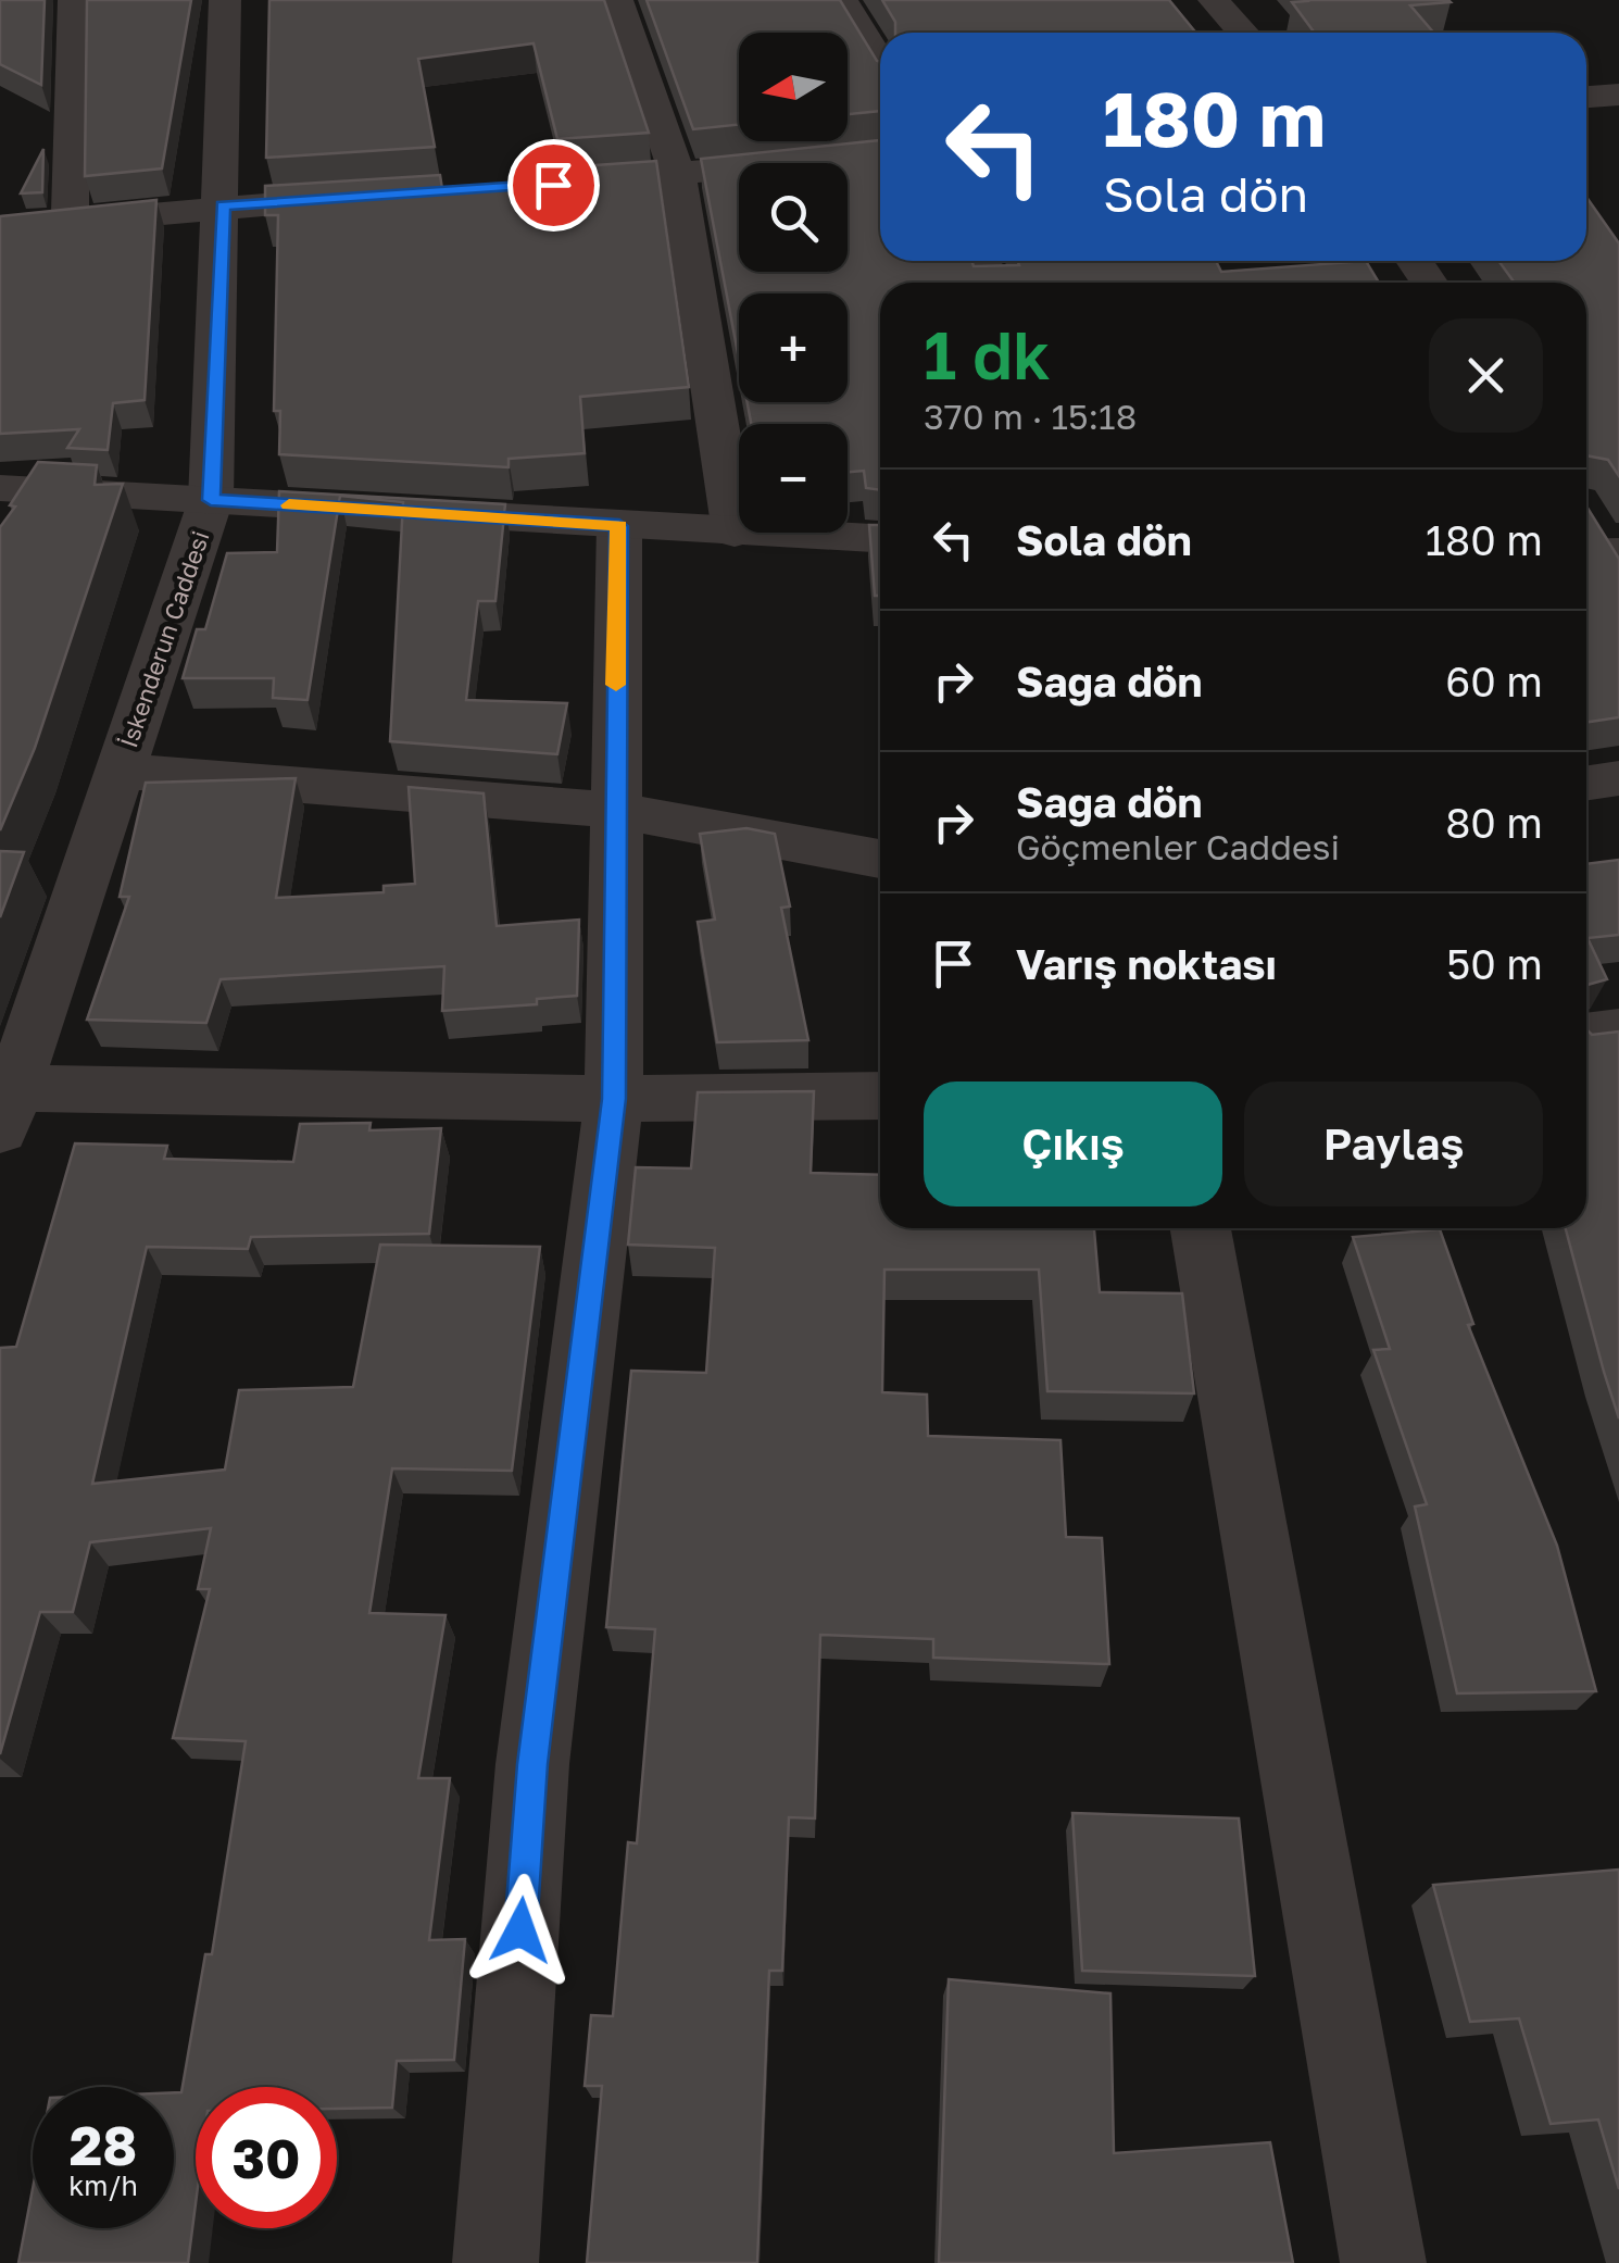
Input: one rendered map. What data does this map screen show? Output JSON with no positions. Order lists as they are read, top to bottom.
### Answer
{
  "streets": {
    "street": ["İskenderun Caddesi"]
  },
  "north": "left",
  "page": {
    "map_buttons": ["+", "−"],
    "turn": ["180 m", "Sola dön"],
    "heading": ["1 dk", "370 m · 15:18"],
    "list": [
      {
        "name": "Sola dön",
        "value": "180 m"
      },
      {
        "name": "Sağa dön",
        "value": "60 m"
      },
      {
        "name": "Sağa dön",
        "note": "Göçmenler Caddesi",
        "value": "80 m"
      },
      {
        "name": "Varış noktası",
        "value": "50 m"
      }
    ],
    "buttons": ["Çıkış", "Paylaş"],
    "speed": "28 km/h",
    "limit": "30"
  }
}
